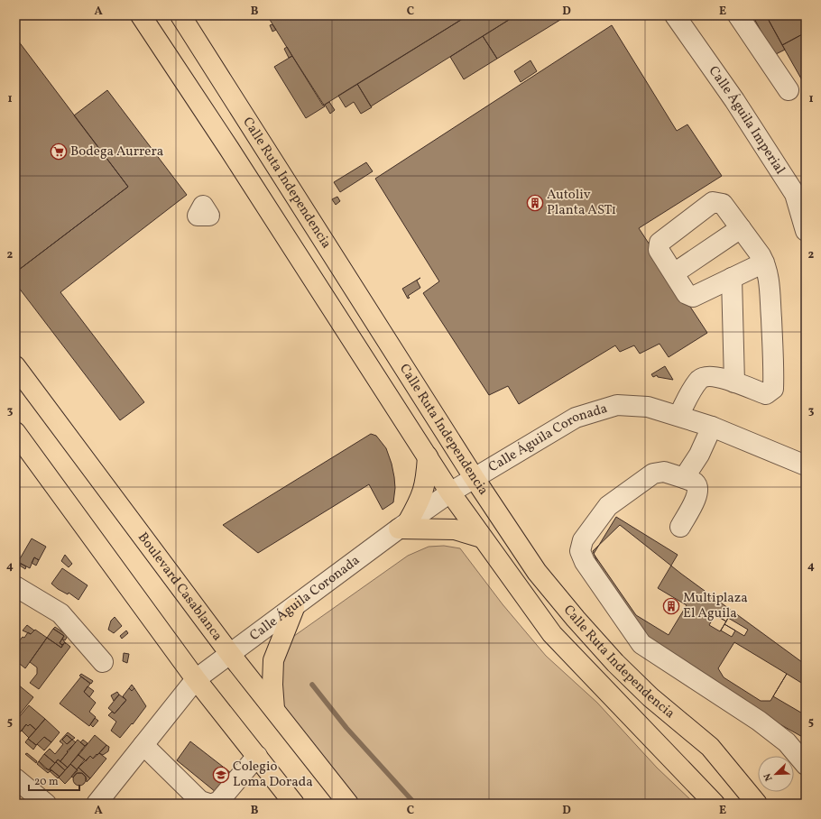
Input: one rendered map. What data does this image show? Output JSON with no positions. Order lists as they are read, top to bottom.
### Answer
{
  "streets": {
    "main road": ["Calle Ruta Independencia", "Boulevard Casablanca"],
    "street": ["Calle Águila Imperial", "Calle Águila Coronada"]
  },
  "crossings": [
    ["Calle Ruta Independencia", "Calle Águila Coronada"],
    ["Calle Águila Coronada", "Boulevard Casablanca"]
  ],
  "places": {
    "supermarket": ["Bodega Aurrera"],
    "building": ["Autoliv Planta AST1", "Multiplaza El Aguila"],
    "school or university": ["Colegio Loma Dorada"]
  },
  "scale_bar": "20 m",
  "north": "bottom left",
  "grid": {
    "columns": [
      "A",
      "B",
      "C",
      "D",
      "E"
    ],
    "rows": [
      "1",
      "2",
      "3",
      "4",
      "5"
    ]
  }
}
